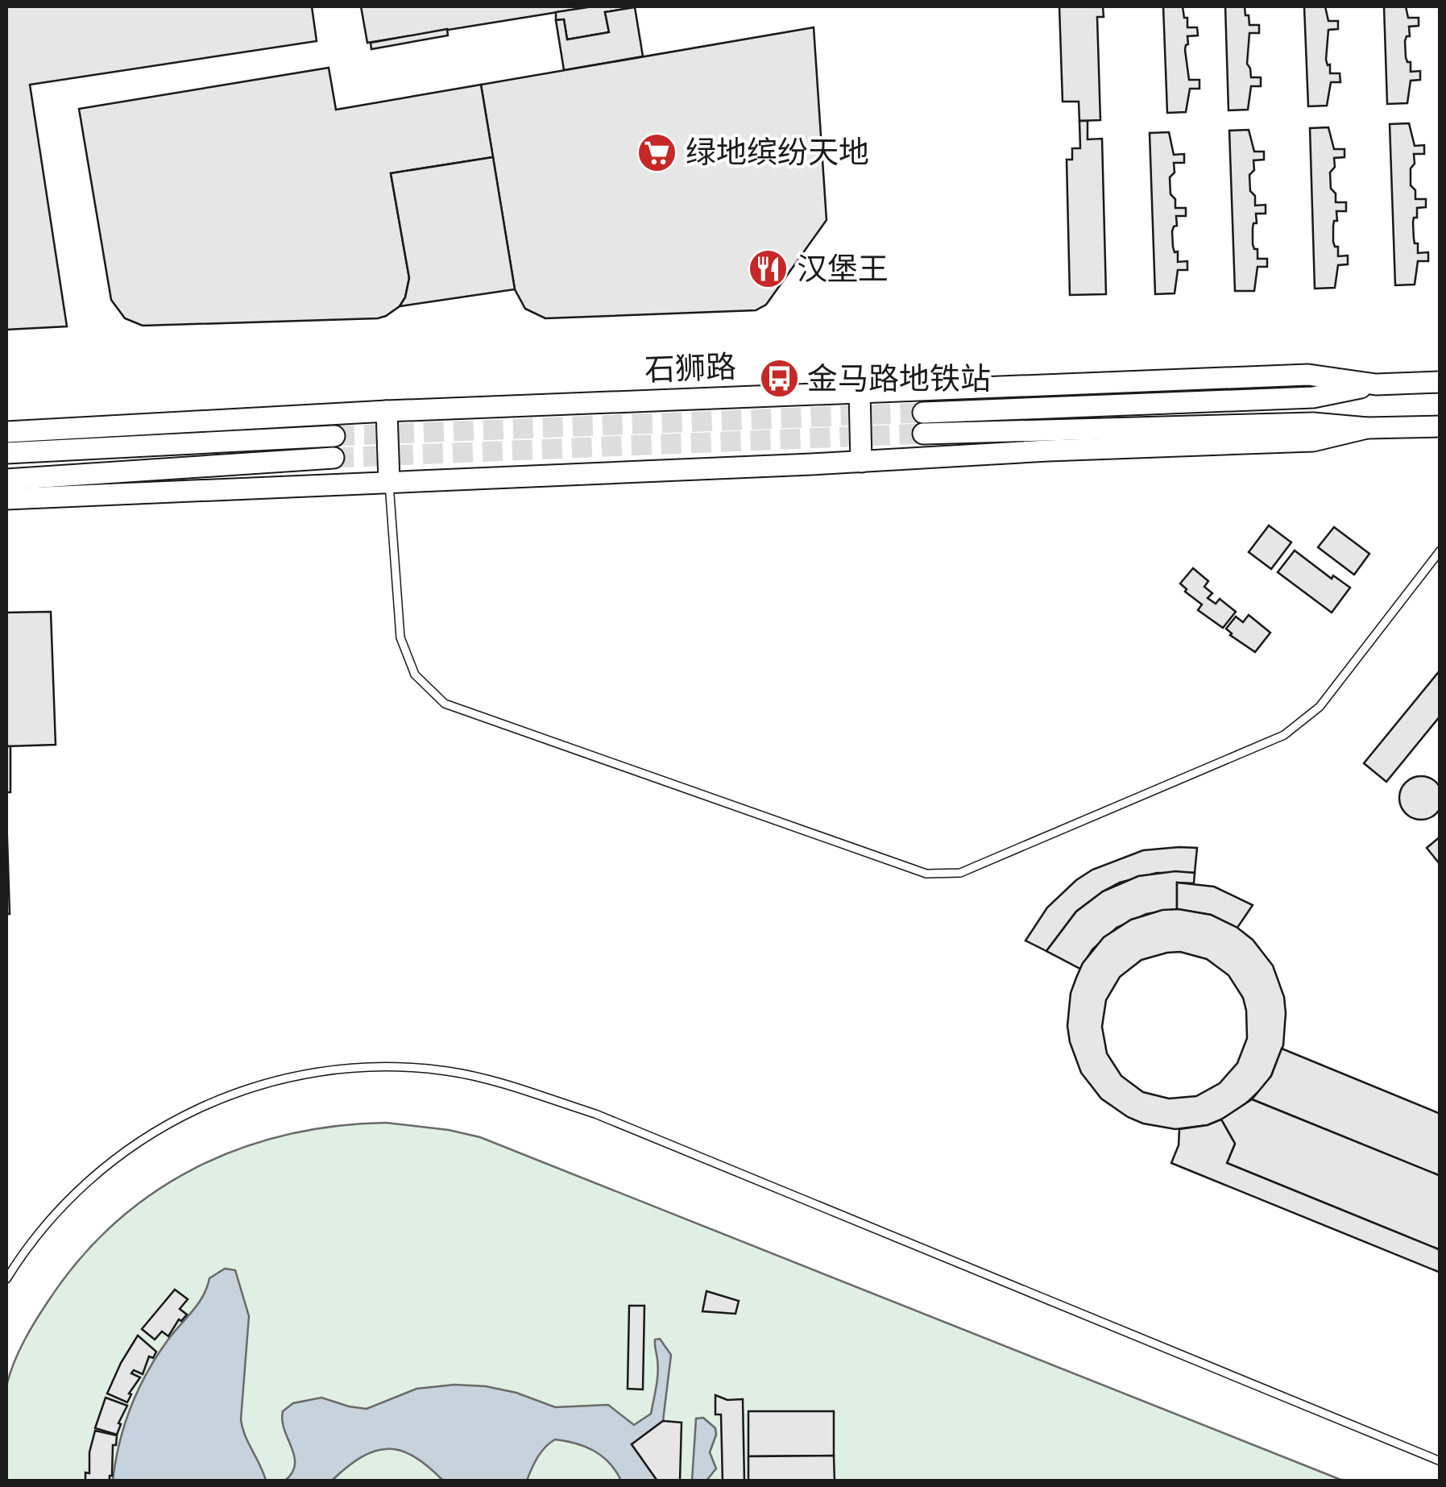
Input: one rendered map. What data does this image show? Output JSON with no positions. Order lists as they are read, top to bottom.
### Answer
{
  "streets": {
    "street": ["石狮路"]
  },
  "places": {
    "supermarket": ["绿地缤纷天地"],
    "restaurant": ["汉堡王"],
    "bus stop": ["金马路地铁站"]
  }
}
